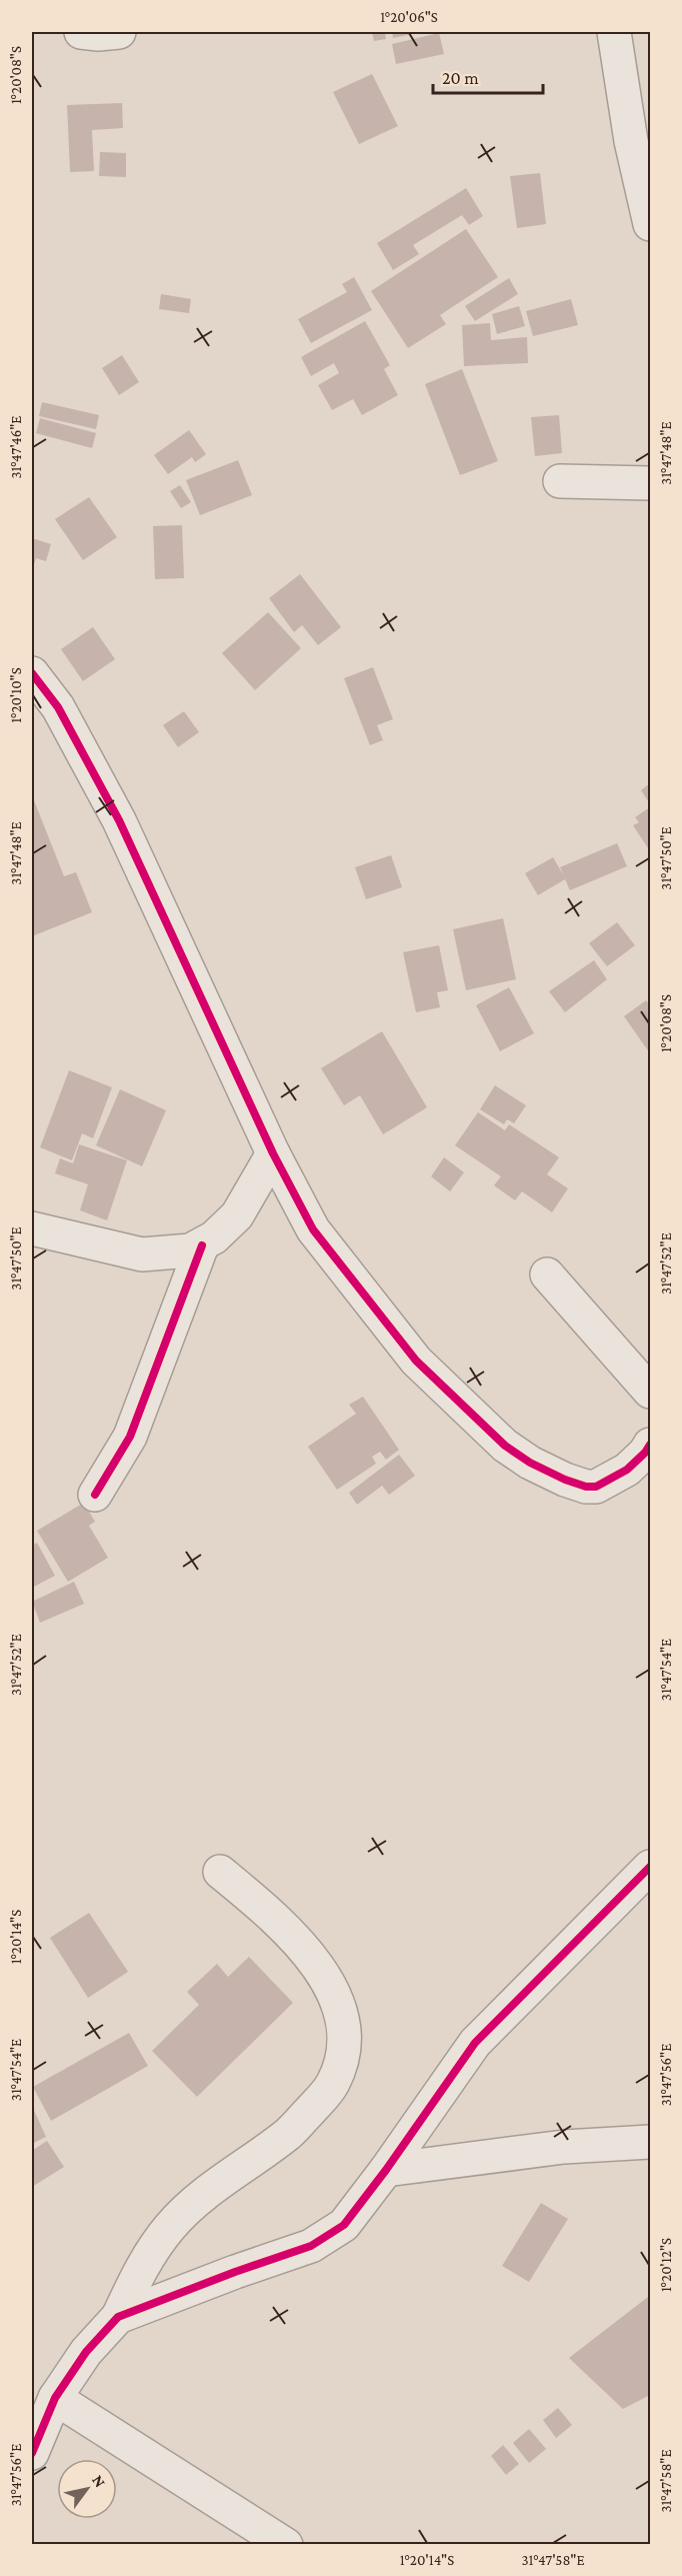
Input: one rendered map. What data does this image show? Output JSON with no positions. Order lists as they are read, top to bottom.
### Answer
{
  "scale_bar": "20 m",
  "north": "top right",
  "coordinates": [
    "1°20'06\"S",
    "1°20'08\"S",
    "31°47'46\"E",
    "31°47'48\"E",
    "1°20'10\"S",
    "31°47'50\"E",
    "31°47'52\"E",
    "31°47'54\"E",
    "1°20'14\"S",
    "31°47'56\"E",
    "1°20'12\"S",
    "31°47'58\"E"
  ]
}
